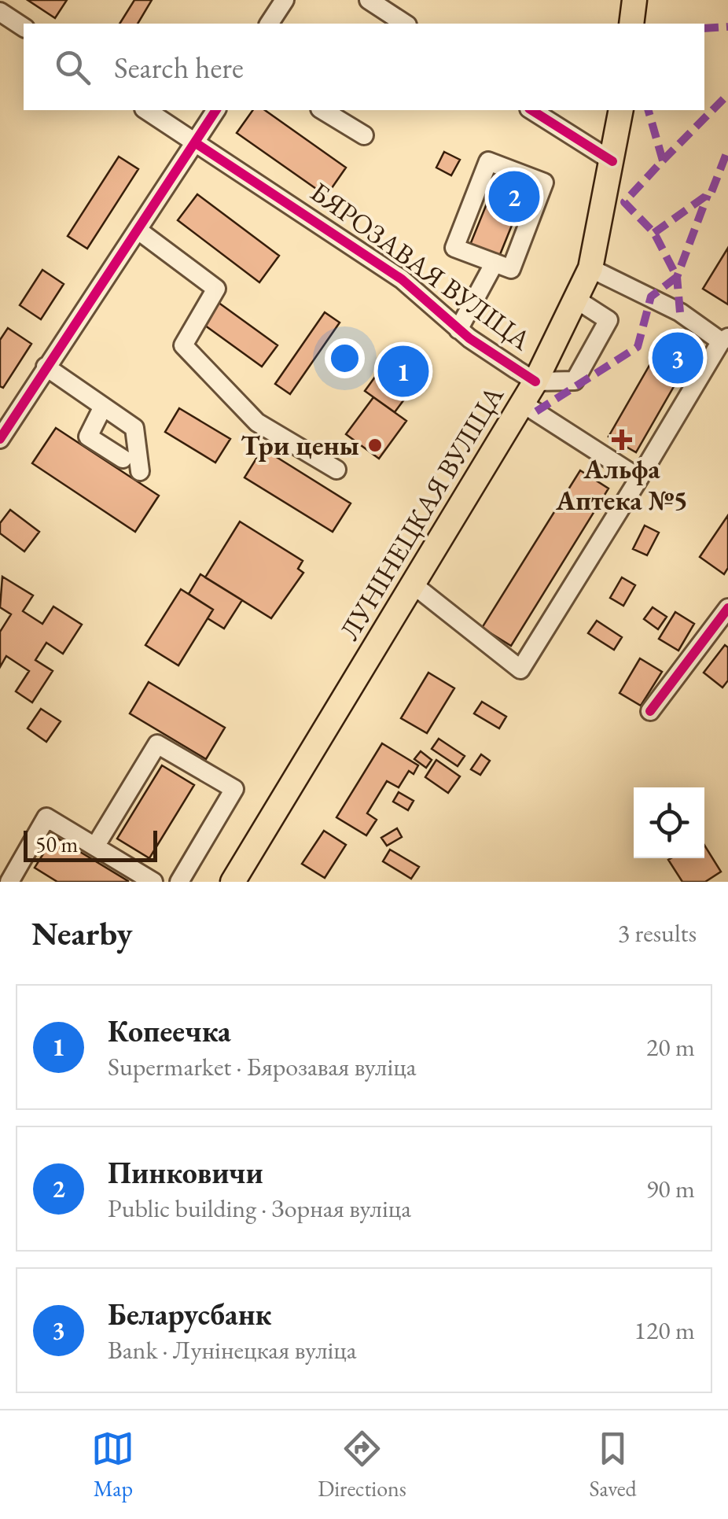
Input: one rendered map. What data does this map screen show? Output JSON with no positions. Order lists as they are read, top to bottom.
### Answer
{
  "streets": {
    "main road": ["ЛУНІНЕЦКАЯ ВУЛІЦА"],
    "street": ["БЯРОЗАВАЯ ВУЛІЦА"]
  },
  "crossings": [
    ["БЯРОЗАВАЯ ВУЛІЦА", "ЛУНІНЕЦКАЯ ВУЛІЦА"]
  ],
  "places": {
    "health": ["Альфа Аптека №5"],
    "other": ["Три цены"]
  },
  "scale_bar": "50 m",
  "page": {
    "search": "Search here",
    "pins": ["2", "3", "1"],
    "scale": "50 m",
    "heading": ["Nearby", "3 results"],
    "list": [
      {
        "mark": "1",
        "name": "Копеечка",
        "note": "Supermarket · Бярозавая вуліца",
        "value": "20 m"
      },
      {
        "mark": "2",
        "name": "Пинковичи",
        "note": "Public building · Зорная вуліца",
        "value": "90 m"
      },
      {
        "mark": "3",
        "name": "Беларусбанк",
        "note": "Bank · Лунінецкая вуліца",
        "value": "120 m"
      }
    ],
    "nav": ["Map", "Directions", "Saved"]
  }
}
